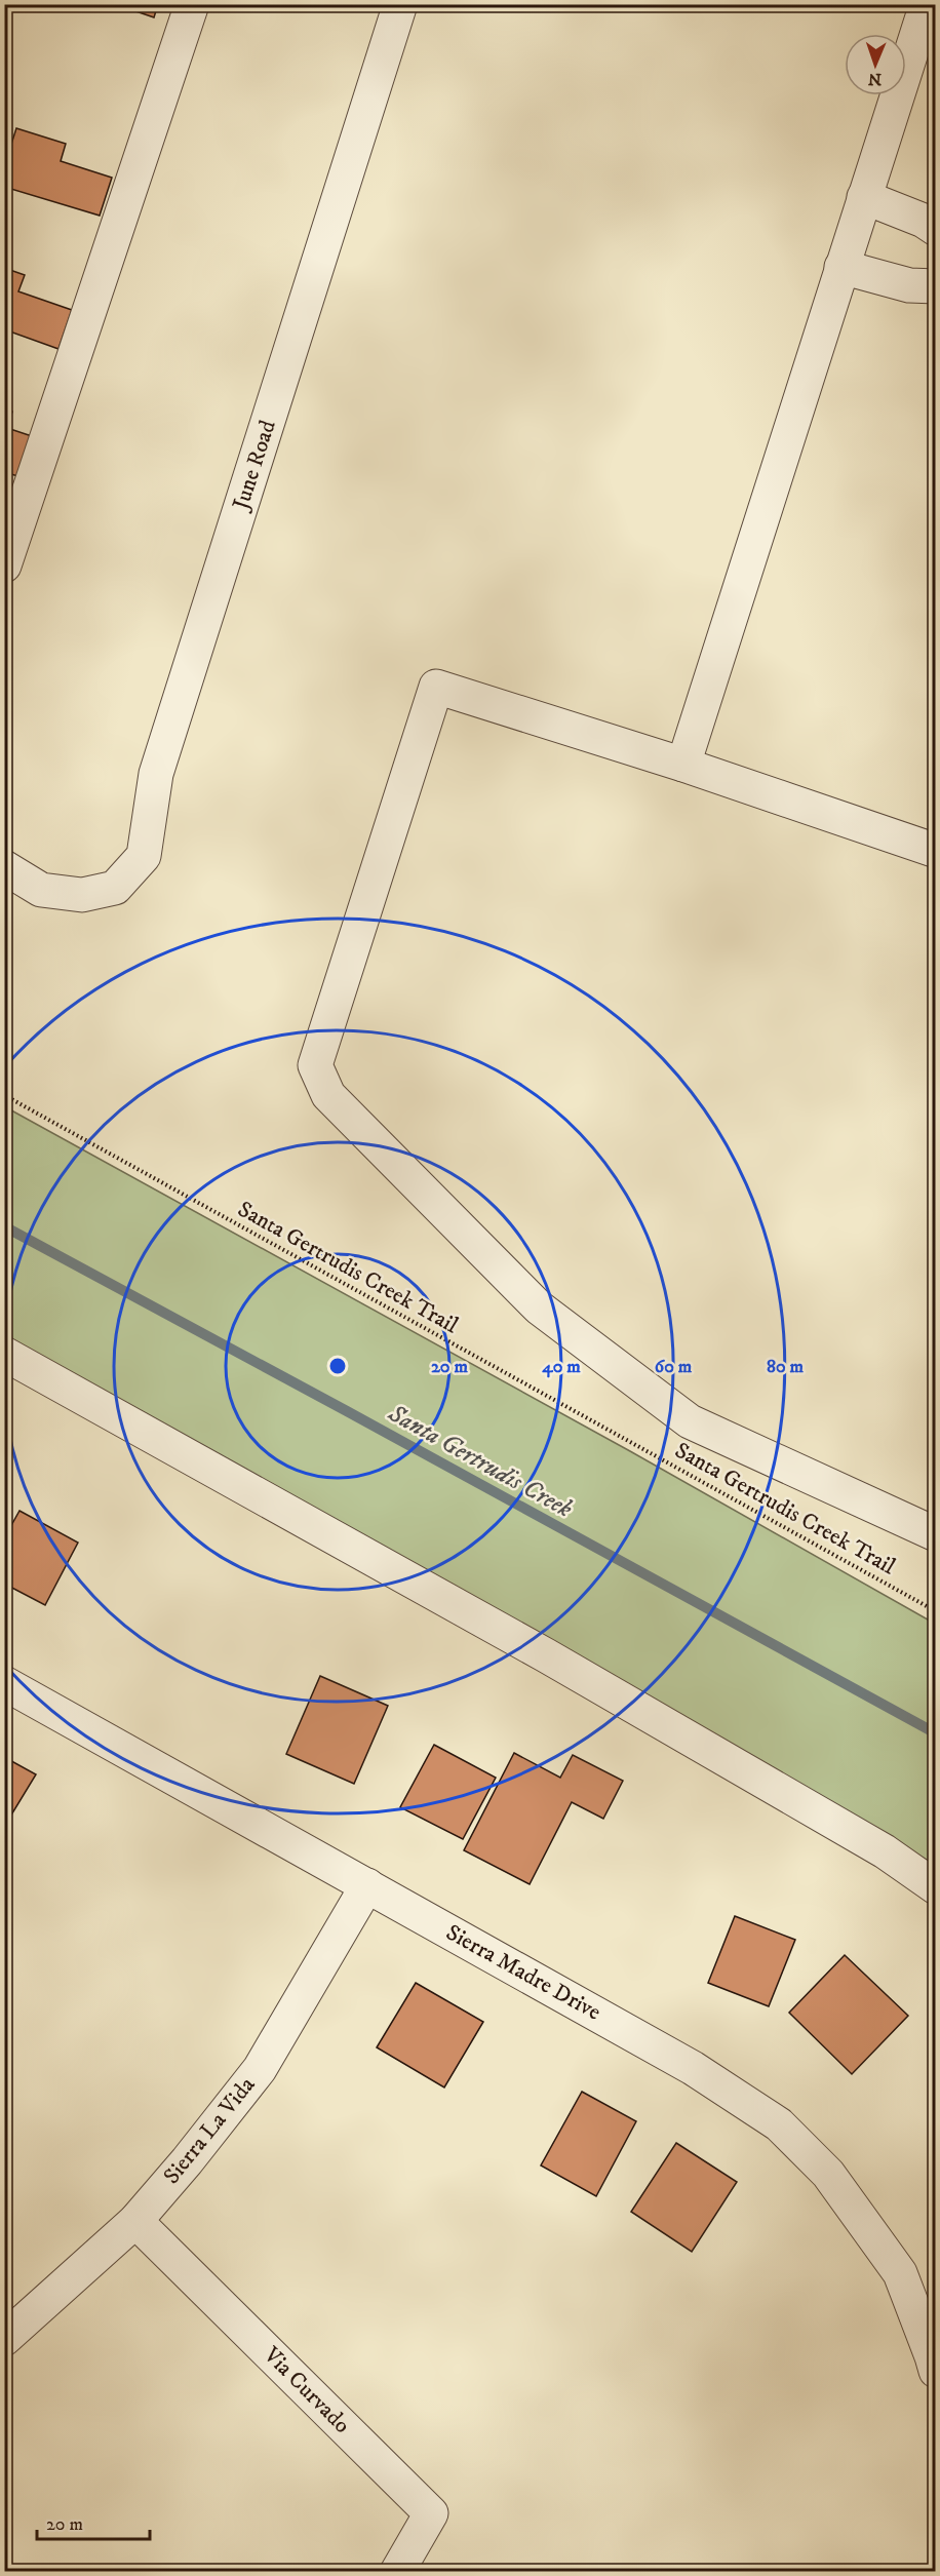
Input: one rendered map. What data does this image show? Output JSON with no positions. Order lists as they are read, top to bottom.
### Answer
{
  "streets": {
    "street": [
      "June Road",
      "Sierra Madre Drive",
      "Sierra La Vida",
      "Via Curvado"
    ],
    "path": ["Santa Gertrudis Creek Trail"]
  },
  "crossings": [
    ["Sierra Madre Drive", "Sierra La Vida"],
    ["Sierra La Vida", "Via Curvado"]
  ],
  "water": ["Santa Gertrudis Creek"],
  "scale_bar": "20 m",
  "north": "bottom",
  "rings": [
    "20 m",
    "40 m",
    "60 m",
    "80 m"
  ]
}
